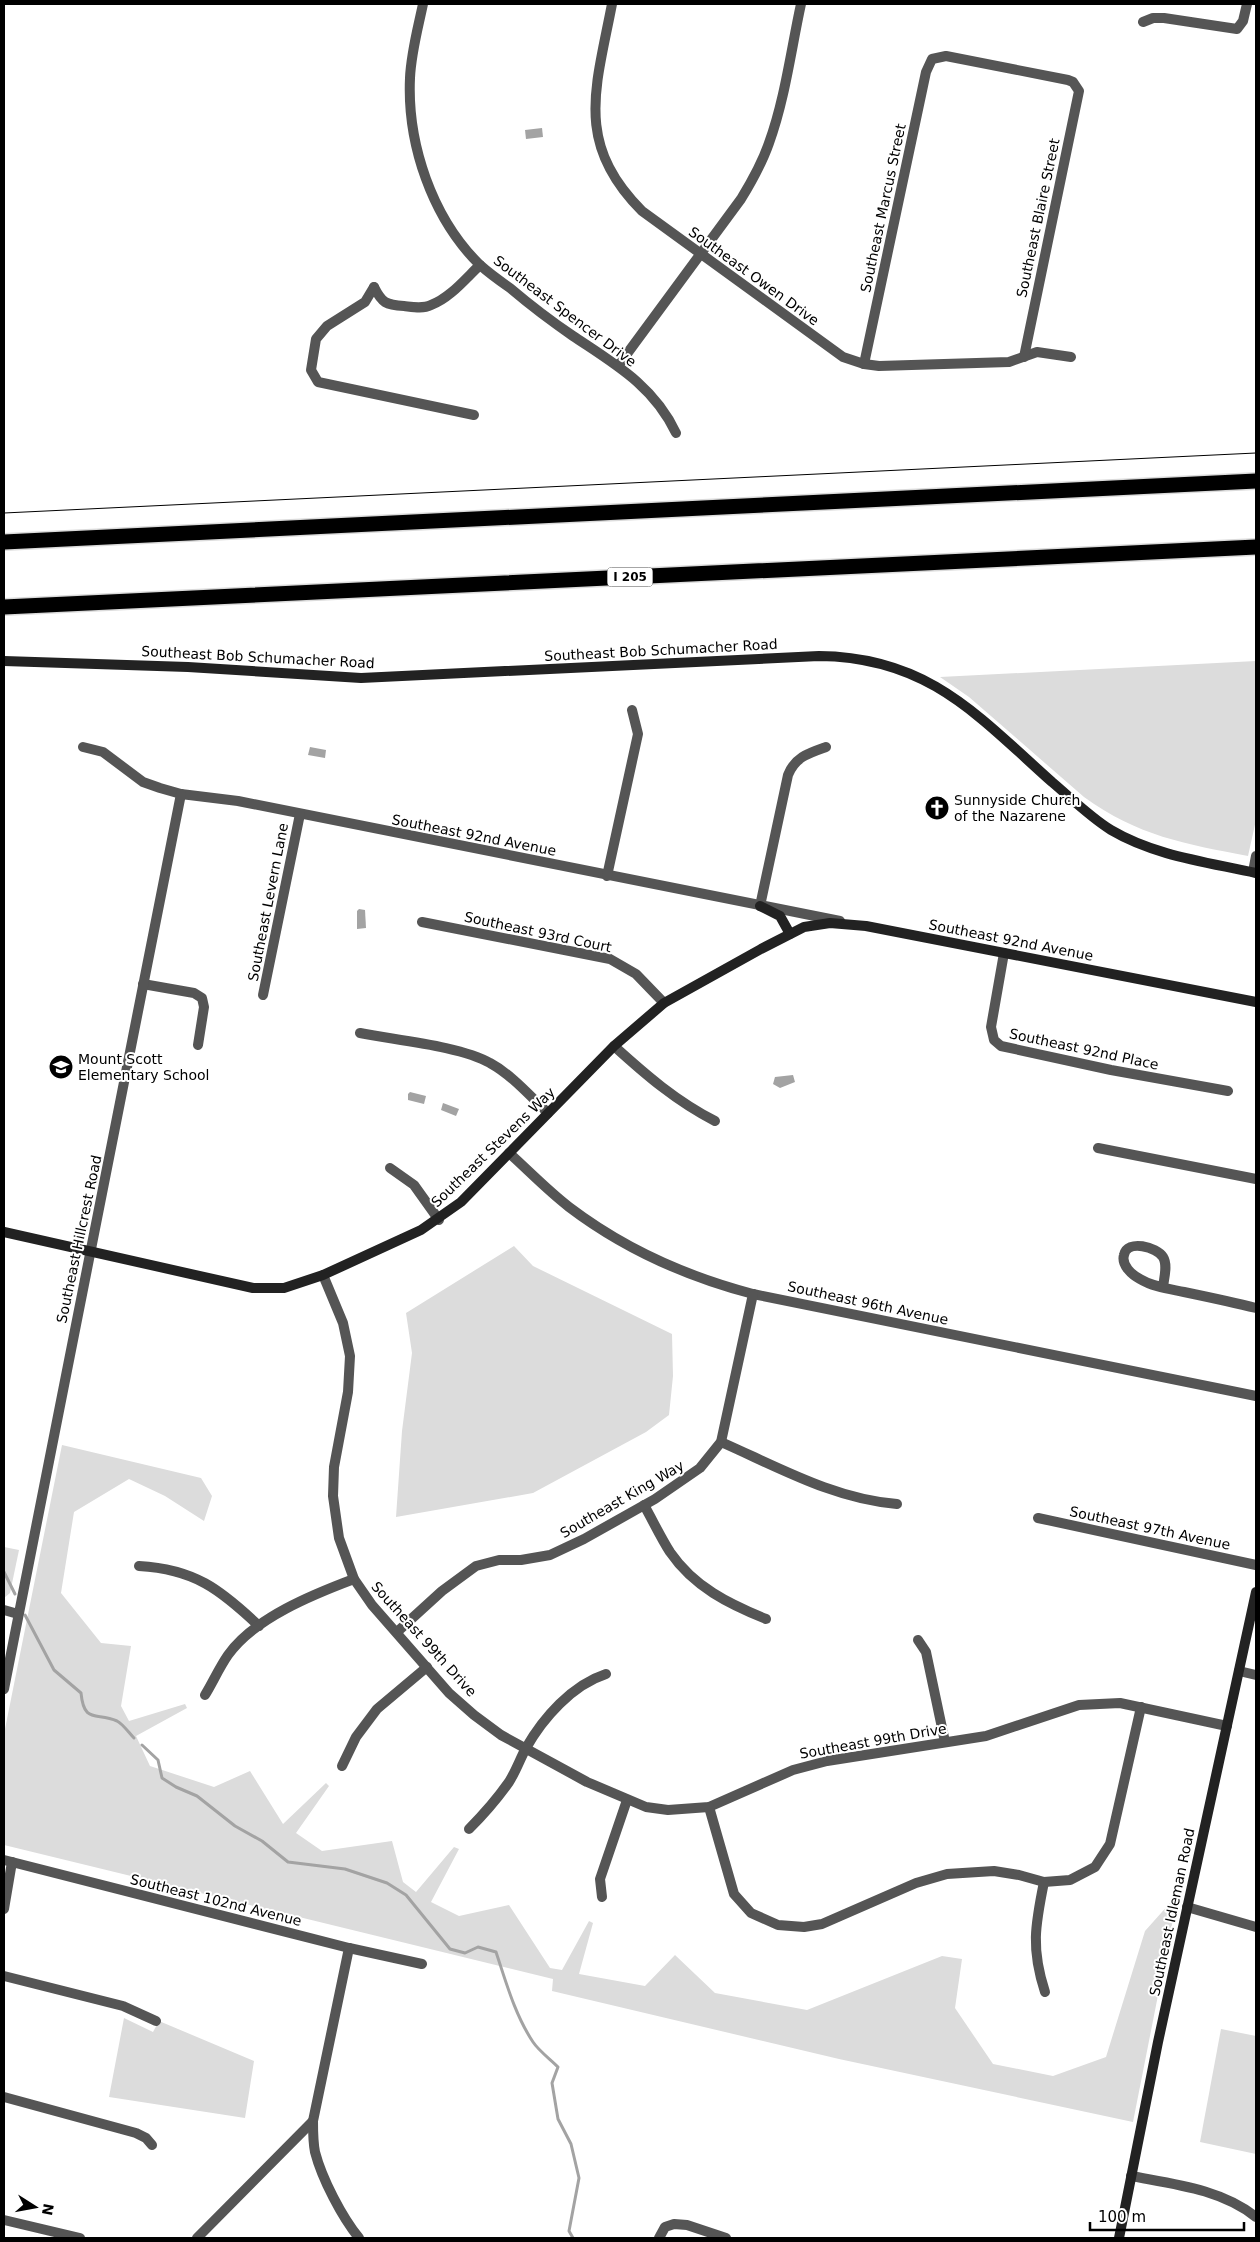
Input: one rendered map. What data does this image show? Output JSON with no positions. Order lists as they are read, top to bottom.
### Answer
{
  "streets": {
    "highway": ["I 205"],
    "main road": [
      "Southeast Bob Schumacher Road",
      "Southeast 92nd Avenue",
      "Southeast Stevens Way",
      "Southeast Idleman Road"
    ],
    "street": [
      "Southeast Marcus Street",
      "Southeast Blaire Street",
      "Southeast Owen Drive",
      "Southeast Spencer Drive",
      "Southeast Levern Lane",
      "Southeast 93rd Court",
      "Southeast 92nd Place",
      "Southeast Hillcrest Road",
      "Southeast 96th Avenue",
      "Southeast King Way",
      "Southeast 97th Avenue",
      "Southeast 99th Drive",
      "Southeast 102nd Avenue"
    ]
  },
  "crossings": [
    ["Southeast Marcus Street", "Southeast Blaire Street"],
    ["Southeast Marcus Street", "Southeast Owen Drive"],
    ["Southeast Blaire Street", "Southeast Owen Drive"],
    ["Southeast 92nd Avenue", "Southeast Levern Lane"],
    ["Southeast 92nd Avenue", "Southeast 92nd Place"],
    ["Southeast 92nd Avenue", "Southeast Stevens Way"],
    ["Southeast 92nd Avenue", "Southeast Hillcrest Road"],
    ["Southeast 93rd Court", "Southeast Stevens Way"],
    ["Southeast Stevens Way", "Southeast Hillcrest Road"],
    ["Southeast Stevens Way", "Southeast 96th Avenue"],
    ["Southeast Stevens Way", "Southeast 99th Drive"],
    ["Southeast 96th Avenue", "Southeast King Way"],
    ["Southeast King Way", "Southeast 99th Drive"],
    ["Southeast 99th Drive", "Southeast Idleman Road"]
  ],
  "places": {
    "church": ["Sunnyside Church of the Nazarene"],
    "school or university": ["Mount Scott Elementary School"]
  },
  "scale_bar": "100 m",
  "north": "right"
}
